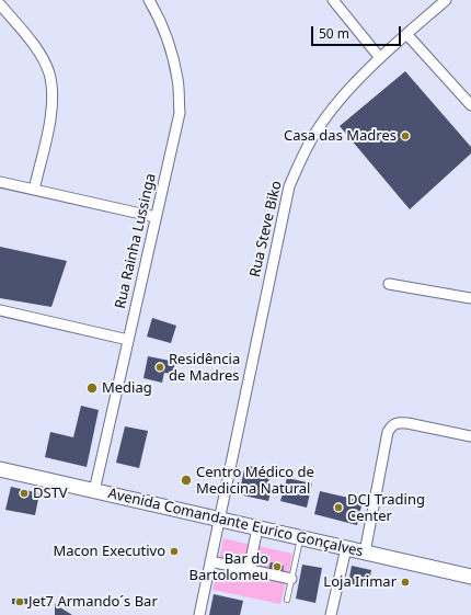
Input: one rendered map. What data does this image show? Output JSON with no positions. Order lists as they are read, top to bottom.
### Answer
{
  "streets": {
    "main road": ["Avenida Comandante Eurico Gonçalves"],
    "street": ["Rua Steve Biko", "Rua Rainha Lussinga"]
  },
  "crossings": [
    ["Rua Steve Biko", "Avenida Comandante Eurico Gonçalves"],
    ["Rua Rainha Lussinga", "Avenida Comandante Eurico Gonçalves"]
  ],
  "places": [
    "Casa das Madres",
    "Residência de Madres",
    "Mediag",
    "Centro Médico de Medicina Natural",
    "DSTV",
    "DCJ Trading Center",
    "Macon Executivo",
    "Bar do Bartolomeu",
    "Loja Irimar",
    "Jet7 Armando´s Bar"
  ],
  "scale_bar": "50 m"
}
